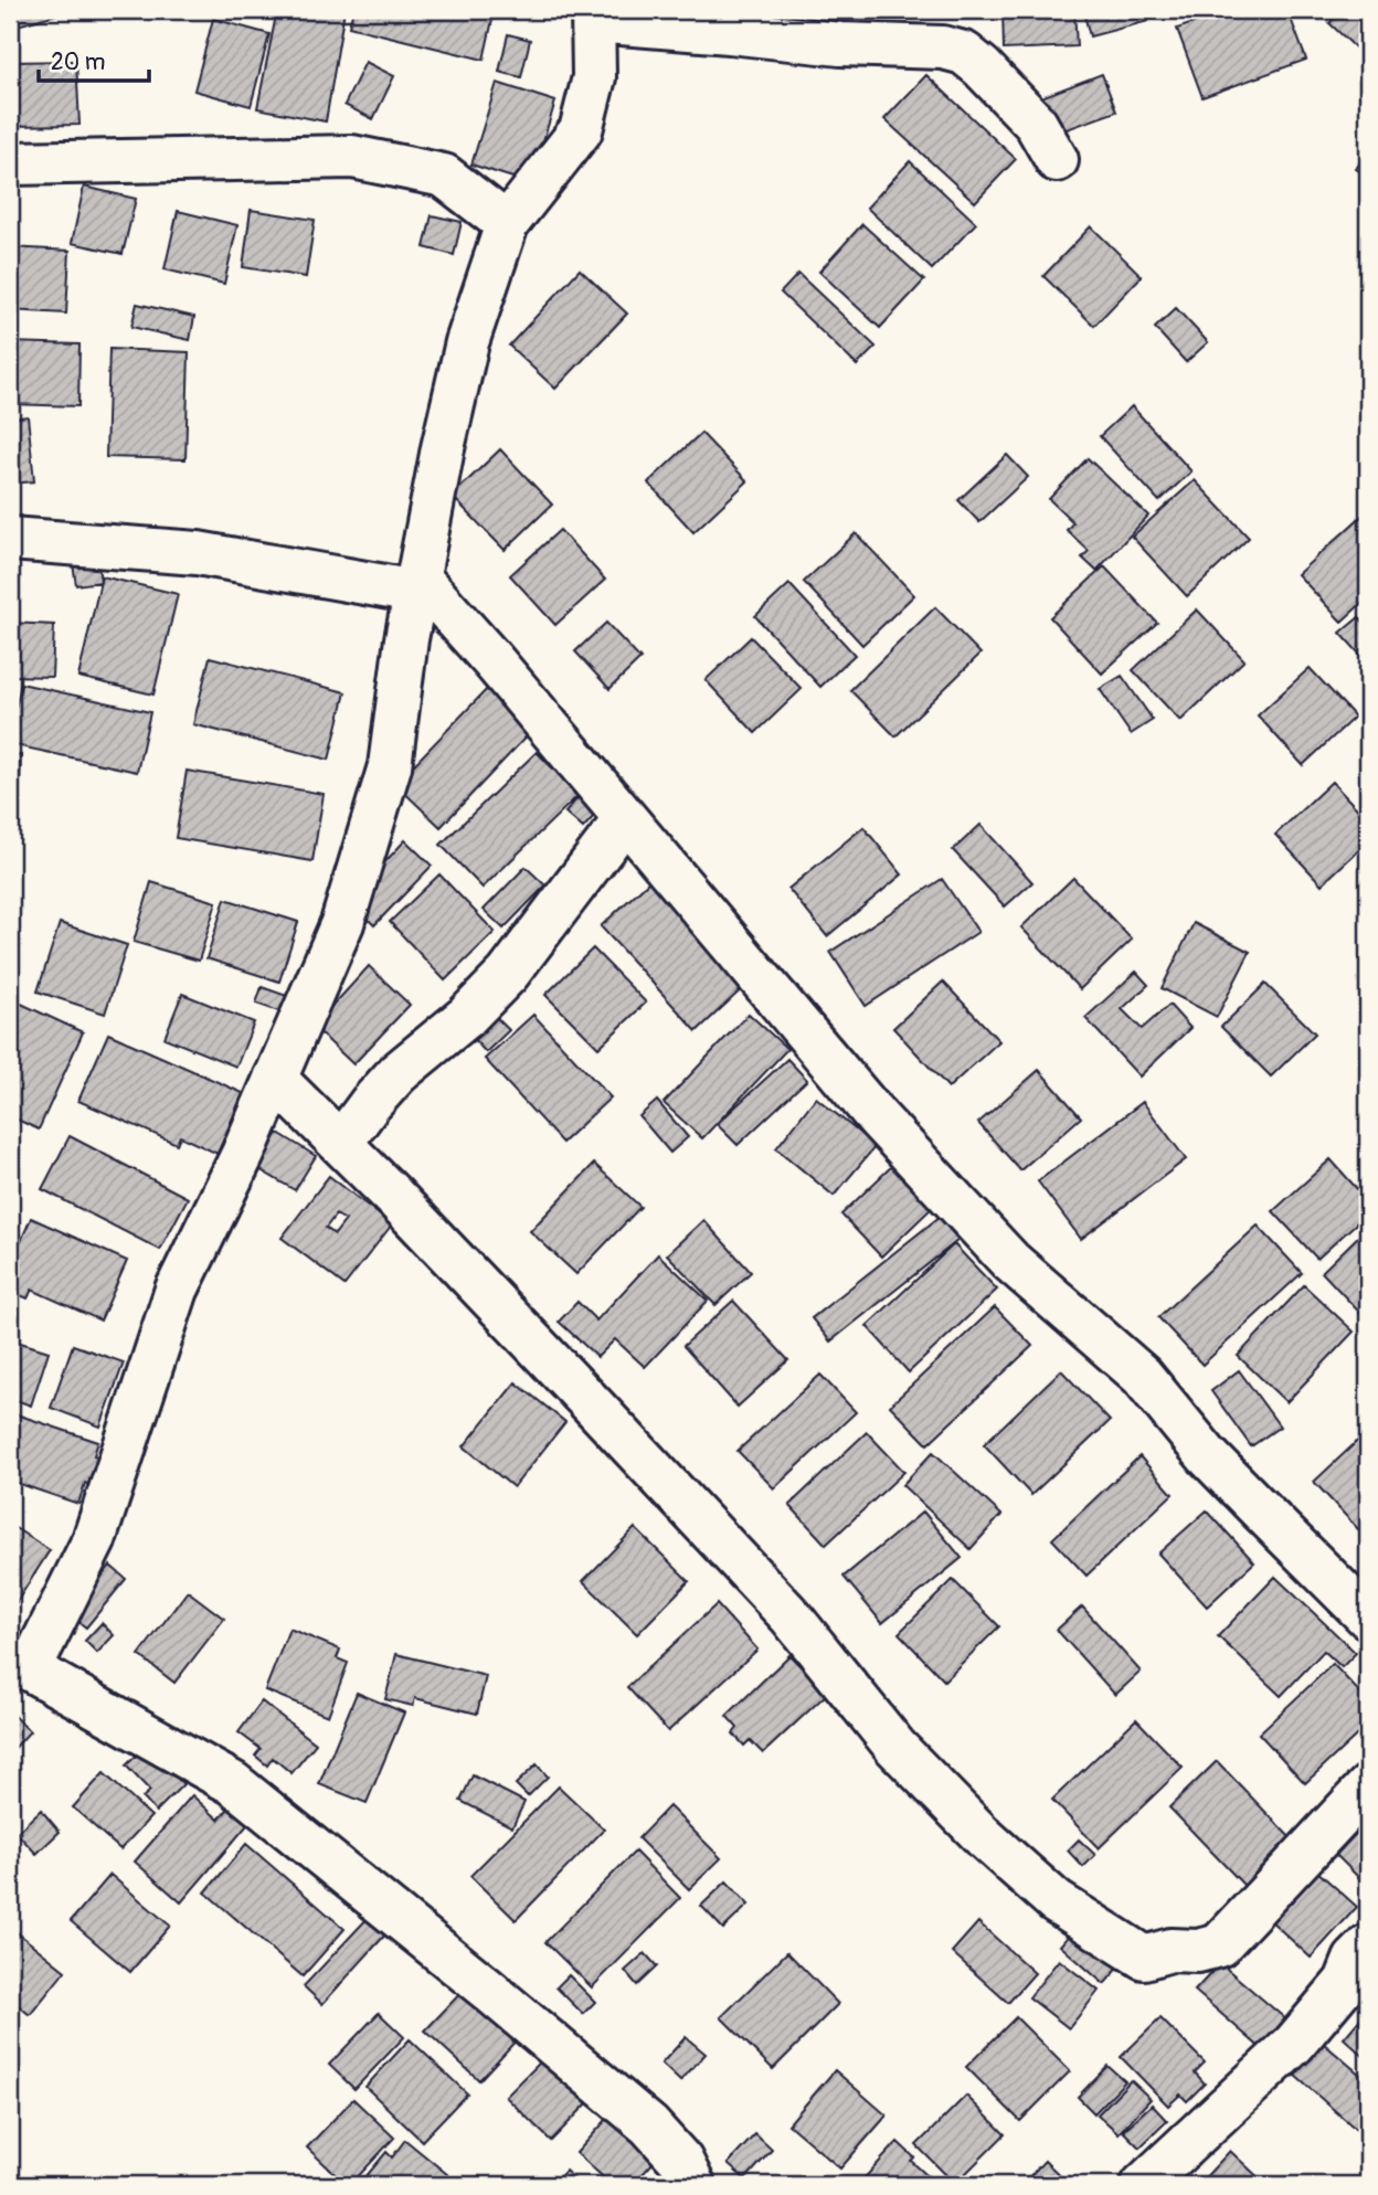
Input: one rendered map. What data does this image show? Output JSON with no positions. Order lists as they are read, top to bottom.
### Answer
{
  "scale_bar": "20 m"
}
